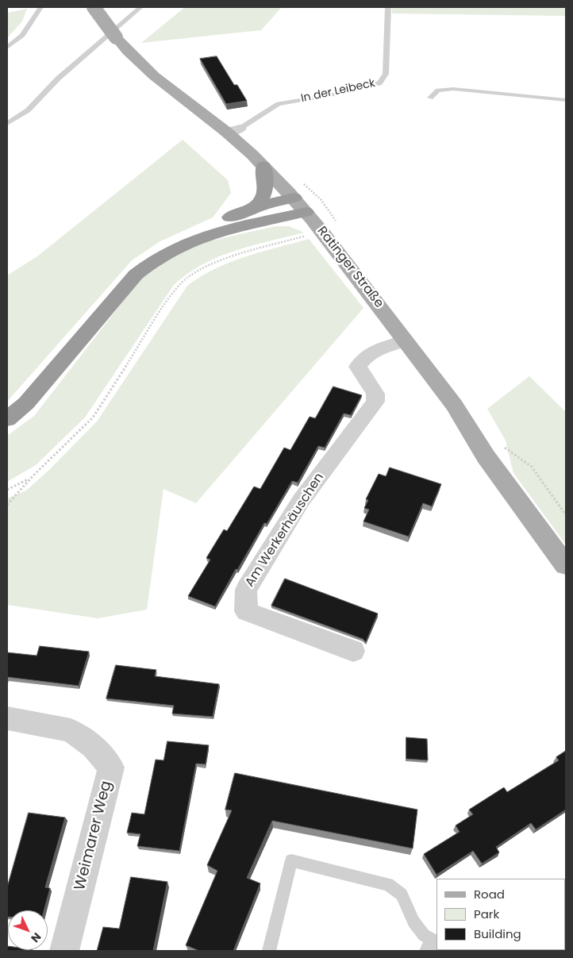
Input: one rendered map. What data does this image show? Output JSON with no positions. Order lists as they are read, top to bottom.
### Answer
{
  "streets": {
    "main road": ["Ratinger Straße"],
    "street": ["Am Werkerhäuschen", "Weimarer Weg"],
    "lane": ["In der Leibeck"]
  },
  "crossings": [
    ["In der Leibeck", "Ratinger Straße"],
    ["Ratinger Straße", "Am Werkerhäuschen"]
  ],
  "legend": ["Road", "Park", "Building"],
  "north": "bottom right"
}
